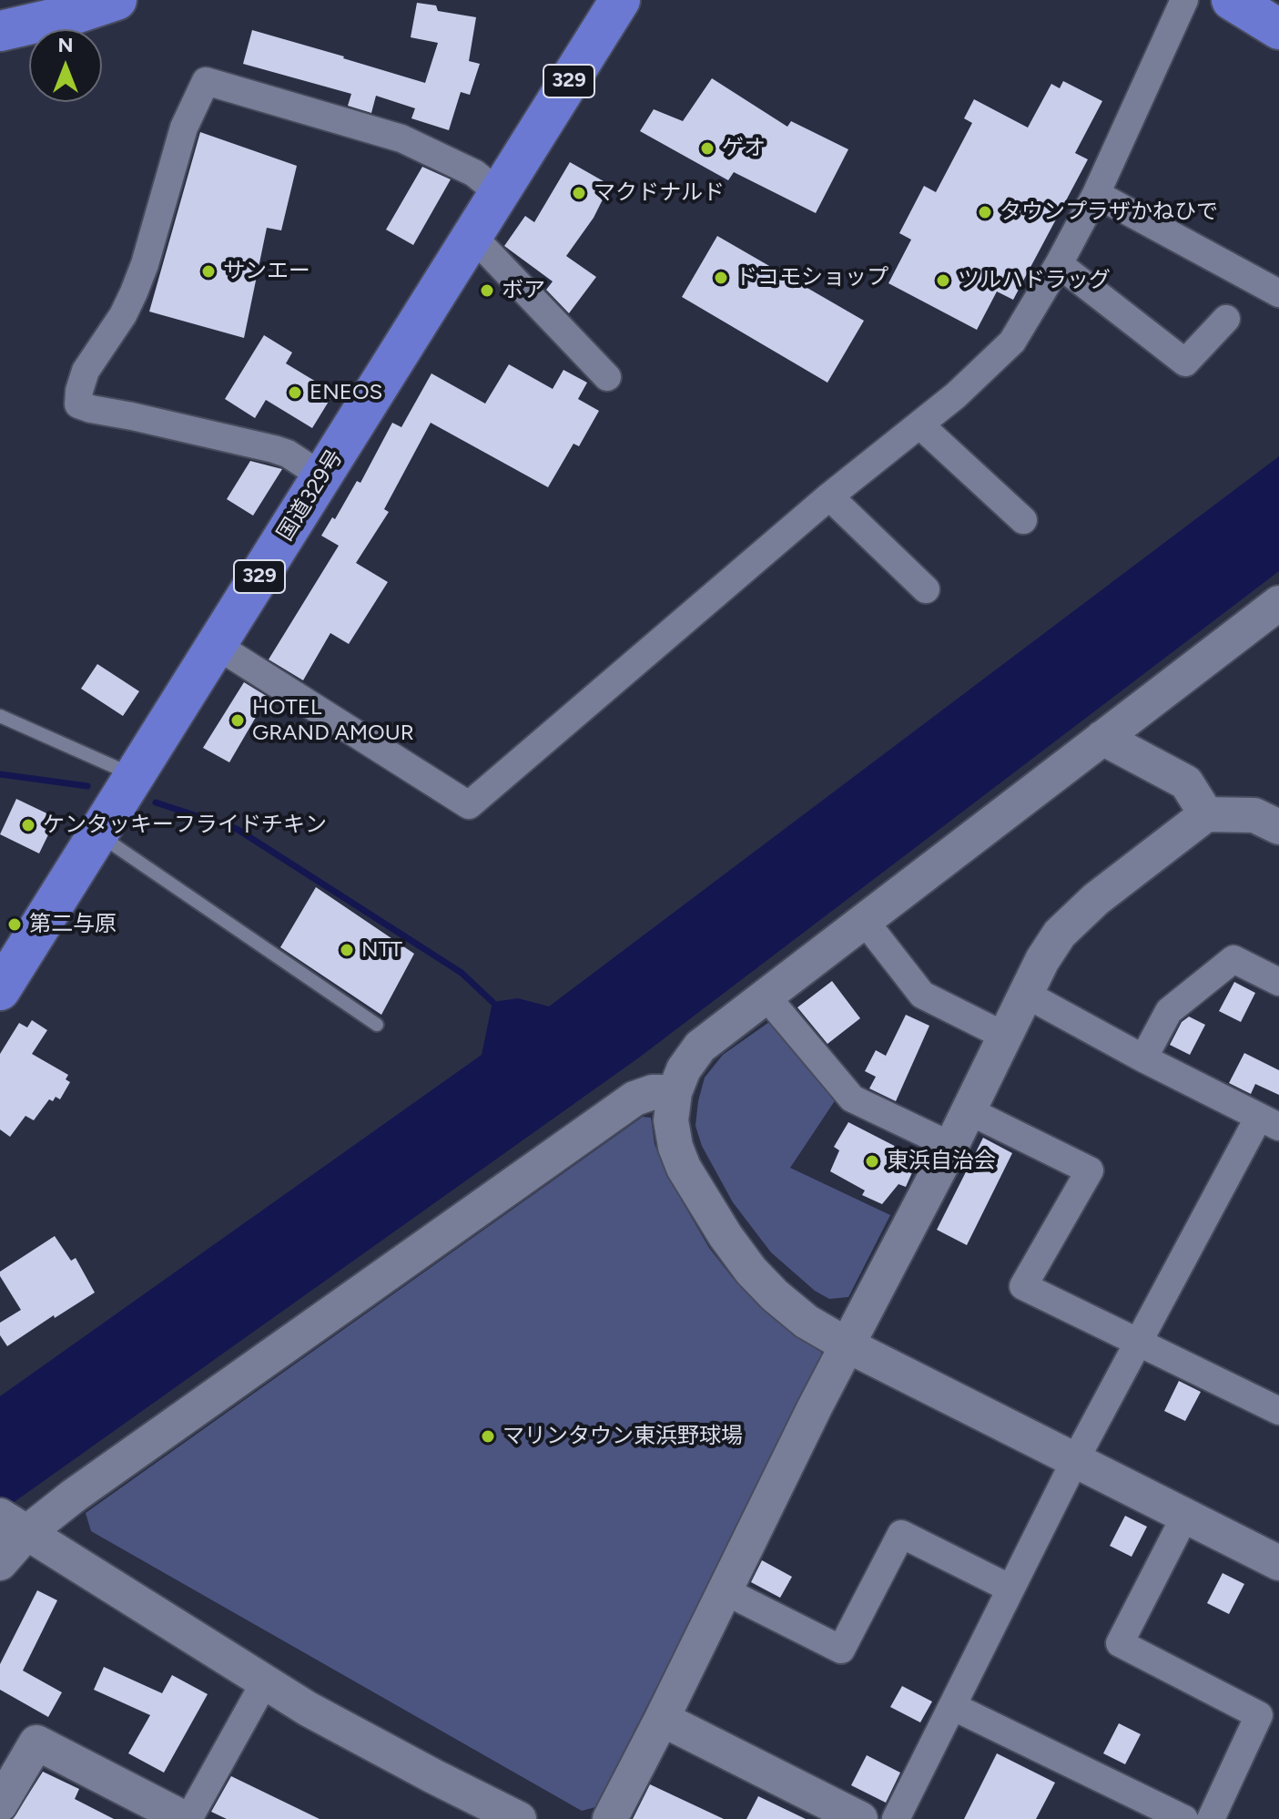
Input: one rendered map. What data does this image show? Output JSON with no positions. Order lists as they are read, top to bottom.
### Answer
{
  "streets": {
    "highway": ["329", "国道329号"]
  },
  "places": [
    "ゲオ",
    "マクドナルド",
    "タウンプラザかねひで",
    "サンエー",
    "ドコモショップ",
    "ツルハドラッグ",
    "ボア",
    "ENEOS",
    "HOTEL GRAND AMOUR",
    "ケンタッキーフライドチキン",
    "第二与原",
    "NTT",
    "東浜自治会",
    "マリンタウン東浜野球場"
  ],
  "north": "top"
}
